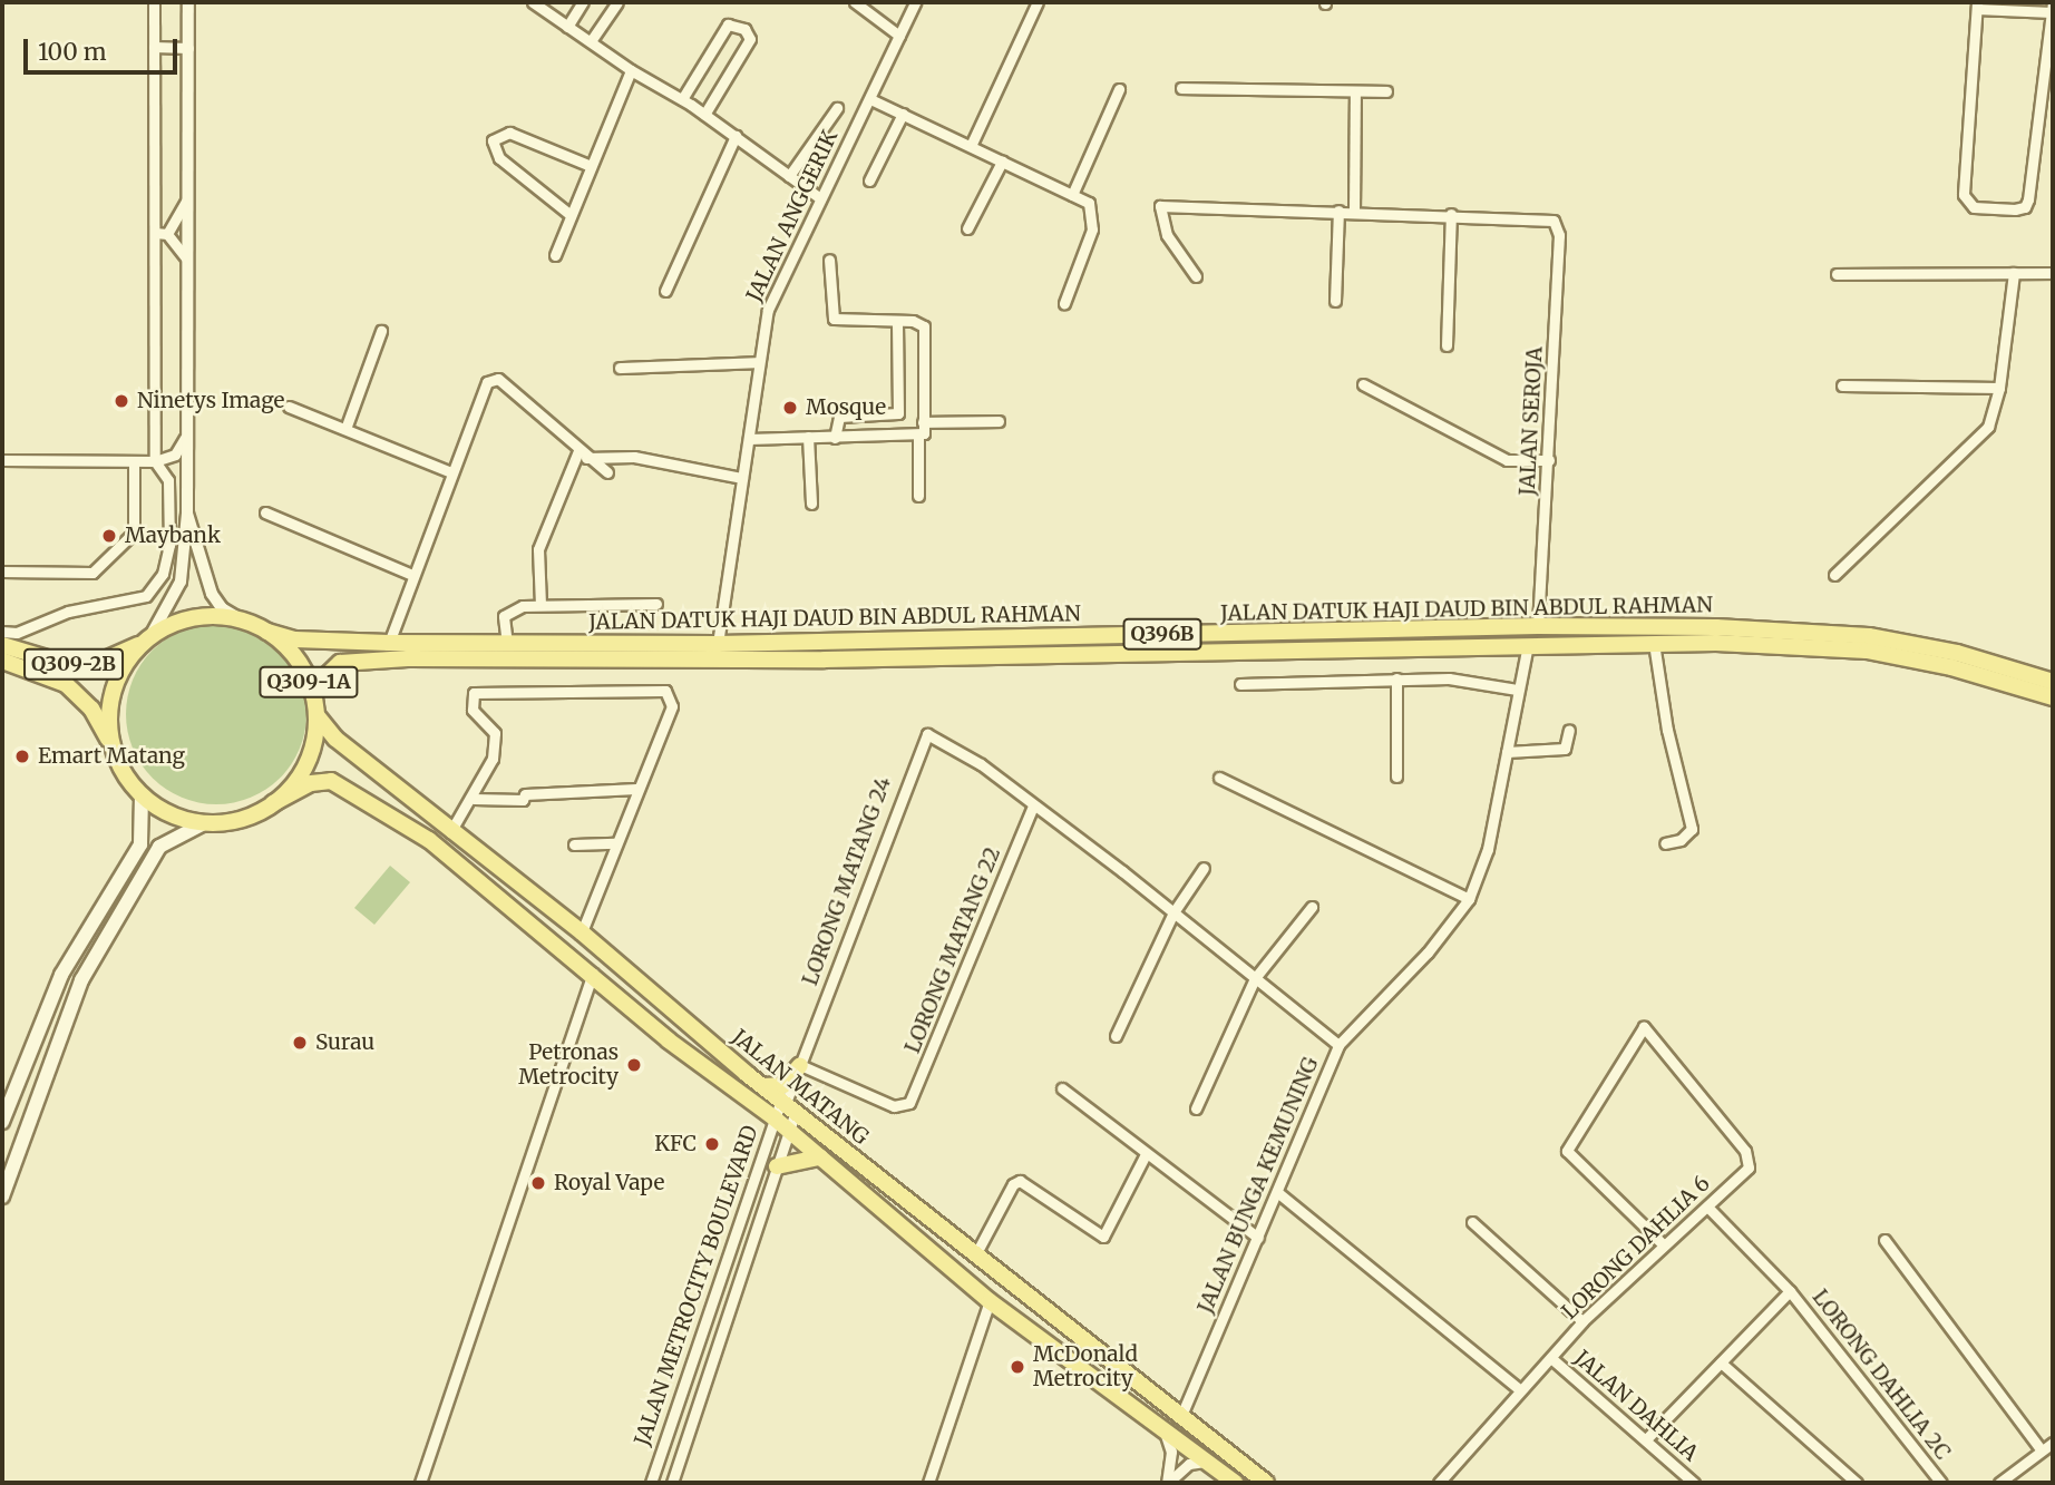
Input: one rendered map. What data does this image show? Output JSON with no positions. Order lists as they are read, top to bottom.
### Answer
{
  "streets": {
    "main road": [
      "JALAN DATUK HAJI DAUD BIN ABDUL RAHMAN",
      "Q396B",
      "Q309-2B",
      "Q309-1A",
      "JALAN MATANG"
    ],
    "street": [
      "JALAN ANGGERIK",
      "JALAN SEROJA",
      "LORONG MATANG 24",
      "LORONG MATANG 22",
      "JALAN BUNGA KEMUNING",
      "LORONG DAHLIA 6",
      "JALAN METROCITY BOULEVARD",
      "LORONG DAHLIA 2C",
      "JALAN DAHLIA"
    ]
  },
  "crossings": [
    ["JALAN ANGGERIK", "JALAN DATUK HAJI DAUD BIN ABDUL RAHMAN"],
    ["JALAN SEROJA", "JALAN DATUK HAJI DAUD BIN ABDUL RAHMAN"],
    ["JALAN DATUK HAJI DAUD BIN ABDUL RAHMAN", "Q309-2B"],
    ["JALAN DATUK HAJI DAUD BIN ABDUL RAHMAN", "Q309-1A"],
    ["JALAN DATUK HAJI DAUD BIN ABDUL RAHMAN", "JALAN MATANG"],
    ["JALAN DATUK HAJI DAUD BIN ABDUL RAHMAN", "JALAN BUNGA KEMUNING"],
    ["Q309-2B", "Q309-1A"],
    ["Q309-2B", "JALAN MATANG"],
    ["Q309-1A", "JALAN MATANG"],
    ["LORONG MATANG 24", "LORONG MATANG 22"],
    ["LORONG MATANG 24", "JALAN MATANG"],
    ["LORONG MATANG 24", "JALAN METROCITY BOULEVARD"],
    ["JALAN MATANG", "JALAN BUNGA KEMUNING"],
    ["JALAN MATANG", "JALAN METROCITY BOULEVARD"],
    ["LORONG DAHLIA 6", "LORONG DAHLIA 2C"],
    ["LORONG DAHLIA 6", "JALAN DAHLIA"]
  ],
  "places": [
    "Ninetys Image",
    "Mosque",
    "Maybank",
    "Emart Matang",
    "Surau",
    "Petronas Metrocity",
    "KFC",
    "Royal Vape",
    "McDonald Metrocity"
  ],
  "scale_bar": "100 m"
}
